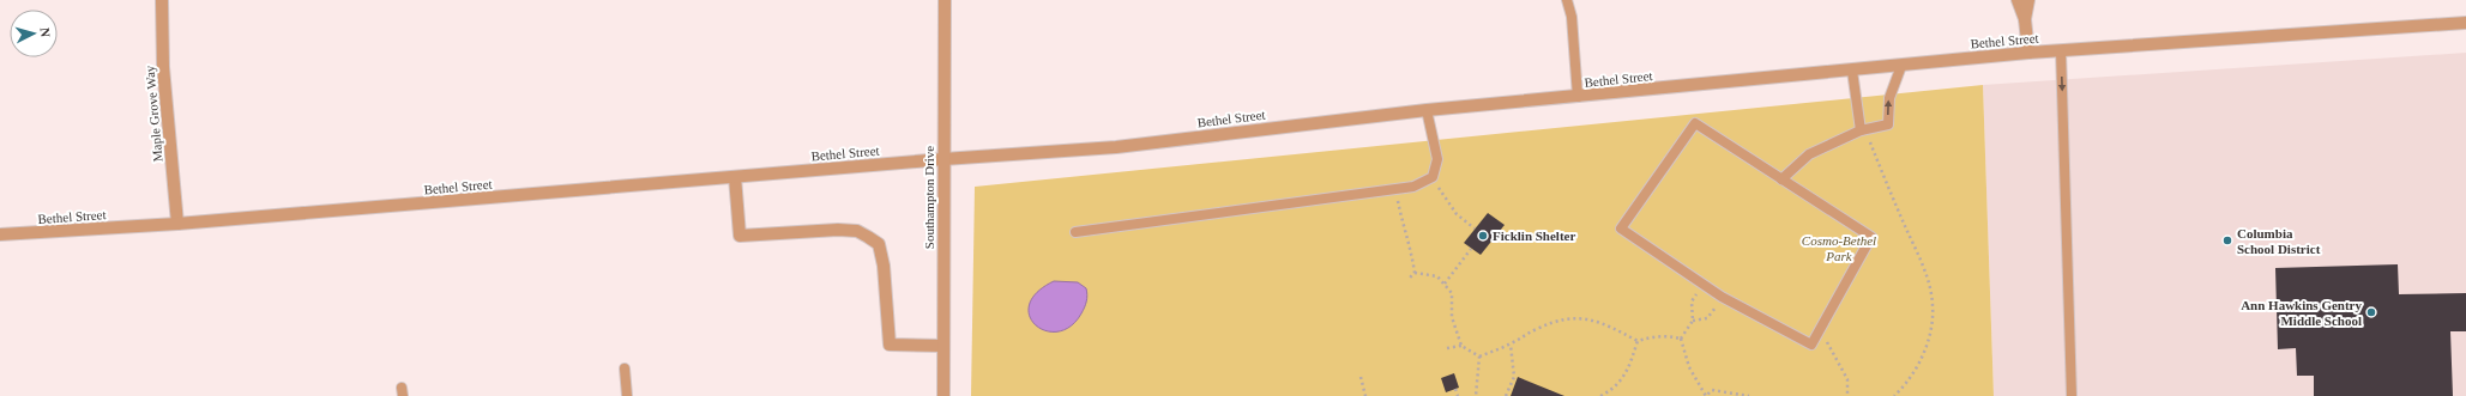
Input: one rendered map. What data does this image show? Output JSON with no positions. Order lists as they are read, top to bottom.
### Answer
{
  "streets": {
    "street": ["Bethel Street", "Maple Grove Way", "Southampton Drive"]
  },
  "crossings": [
    ["Bethel Street", "Maple Grove Way"],
    ["Bethel Street", "Southampton Drive"]
  ],
  "parks": ["Cosmo-Bethel Park"],
  "places": ["Ficklin Shelter", "Columbia School District", "Ann Hawkins Gentry Middle School"],
  "north": "right"
}
